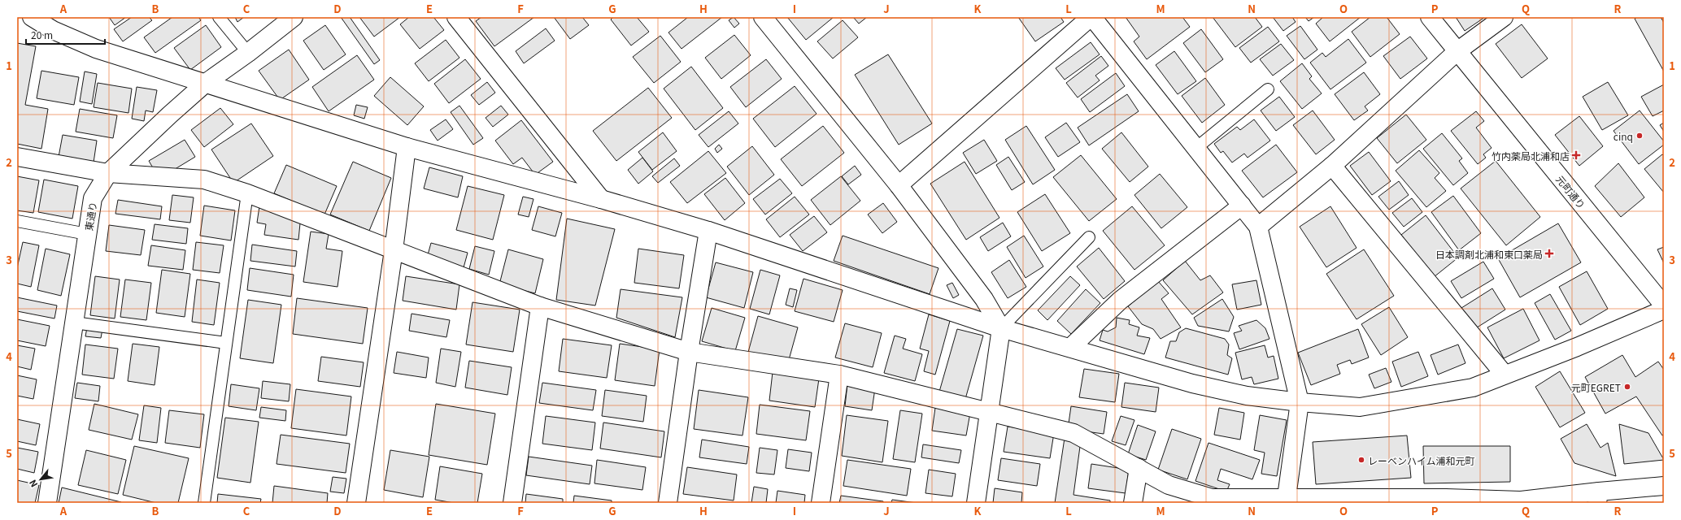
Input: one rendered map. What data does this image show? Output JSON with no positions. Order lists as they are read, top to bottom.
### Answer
{
  "streets": {
    "street": ["元町通り", "東通り"]
  },
  "places": {
    "other": ["cinq", "元町EGRET", "レーベンハイム浦和元町"],
    "health": ["竹内薬局北浦和店", "日本調剤北浦和東口薬局"]
  },
  "scale_bar": "20 m",
  "north": "bottom left",
  "grid": {
    "columns": [
      "A",
      "B",
      "C",
      "D",
      "E",
      "F",
      "G",
      "H",
      "I",
      "J",
      "K",
      "L",
      "M",
      "N",
      "O",
      "P",
      "Q",
      "R"
    ],
    "rows": [
      "1",
      "2",
      "3",
      "4",
      "5"
    ]
  }
}
